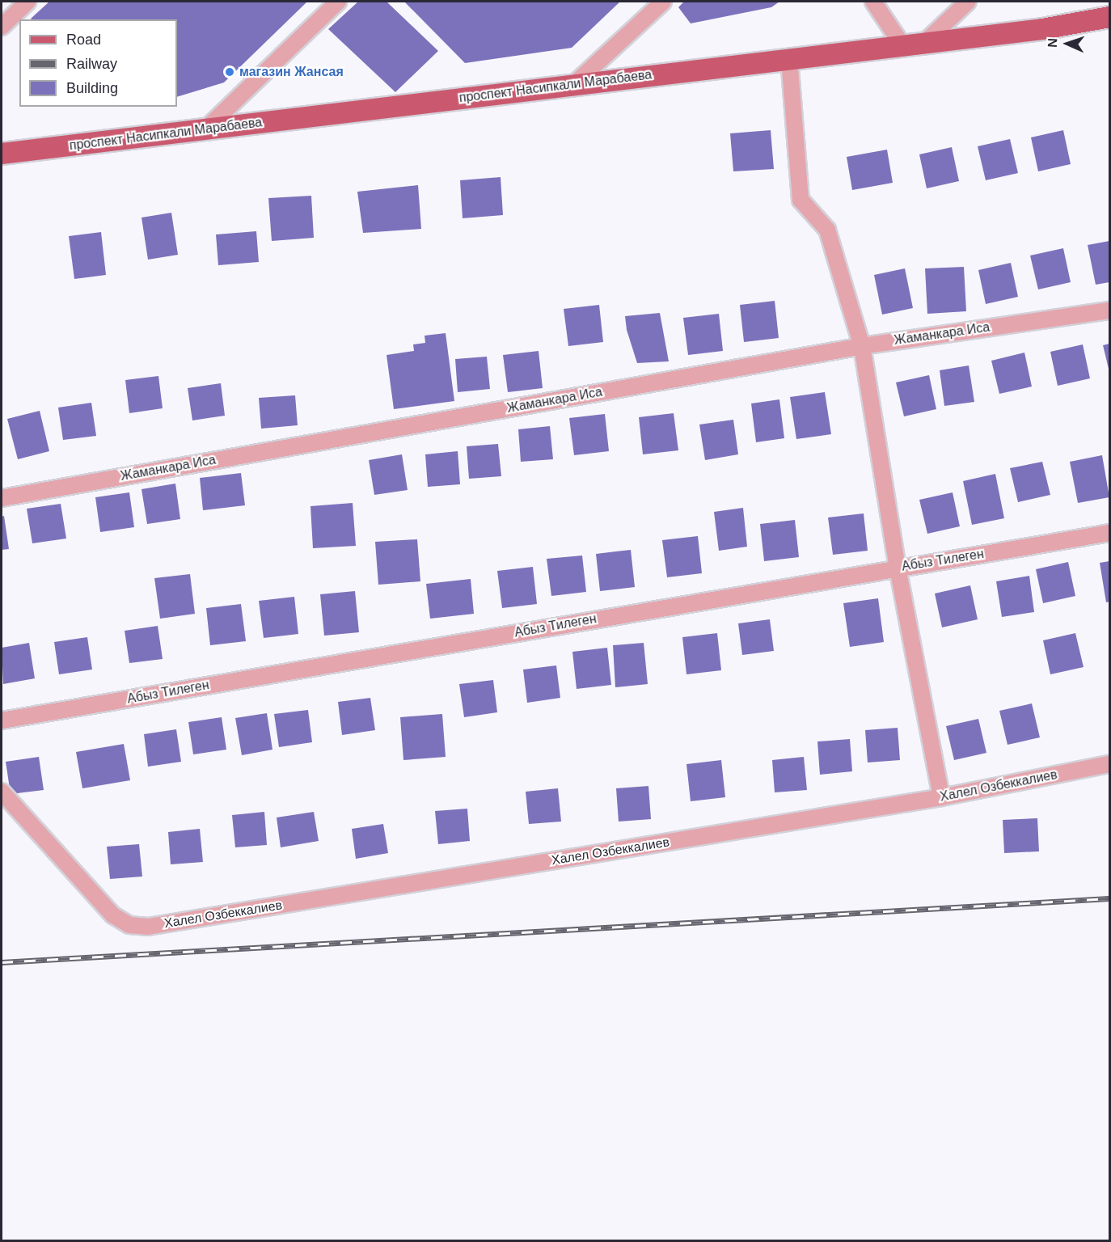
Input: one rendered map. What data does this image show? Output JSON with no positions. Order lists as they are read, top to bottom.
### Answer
{
  "streets": {
    "main road": ["проспект Насипкали Марабаева"],
    "street": ["Жаманкара Иса", "Абыз Тилеген", "Халел Озбеккалиев"]
  },
  "places": ["магазин Жансая"],
  "legend": ["Road", "Railway", "Building"],
  "north": "left"
}
